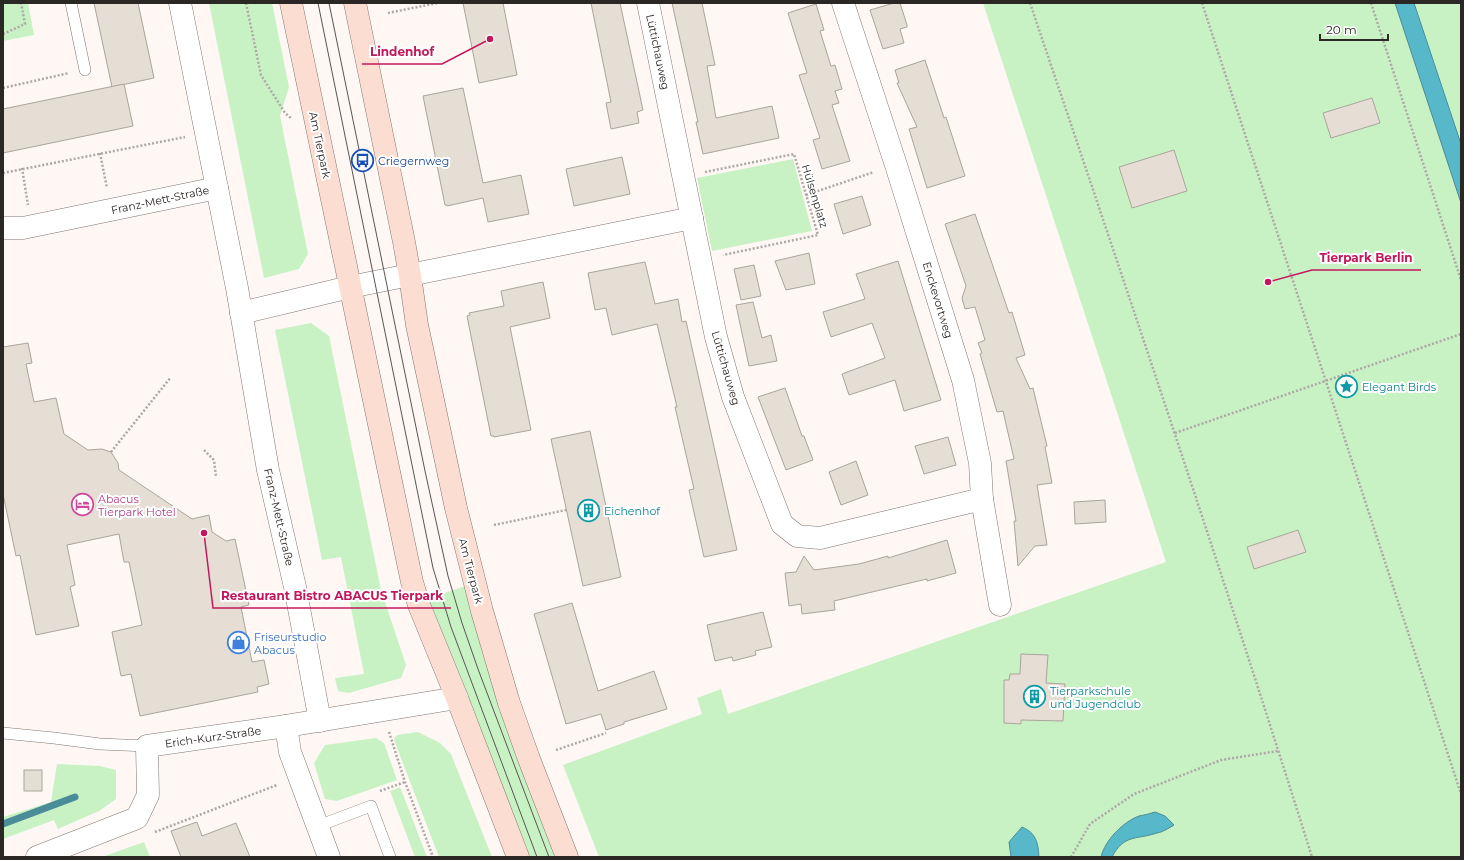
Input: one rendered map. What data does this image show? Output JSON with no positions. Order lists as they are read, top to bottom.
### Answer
{
  "streets": {
    "main road": ["Am Tierpark"],
    "street": [
      "Lüttichauweg",
      "Franz-Mett-Straße",
      "Enckevortweg",
      "Erich-Kurz-Straße"
    ],
    "path": ["Hülsenplatz"]
  },
  "crossings": [
    ["Lüttichauweg", "Hülsenplatz"],
    ["Lüttichauweg", "Enckevortweg"],
    ["Am Tierpark", "Erich-Kurz-Straße"],
    ["Franz-Mett-Straße", "Erich-Kurz-Straße"]
  ],
  "places": {
    "other": ["Lindenhof", "Tierpark Berlin", "Restaurant Bistro ABACUS Tierpark"],
    "bus stop": ["Criegernweg"],
    "place": ["Elegant Birds"],
    "hotel": ["Abacus Tierpark Hotel"],
    "building": ["Eichenhof", "Tierparkschule und Jugendclub"],
    "shop": ["Friseurstudio Abacus"]
  },
  "scale_bar": "20 m"
}
